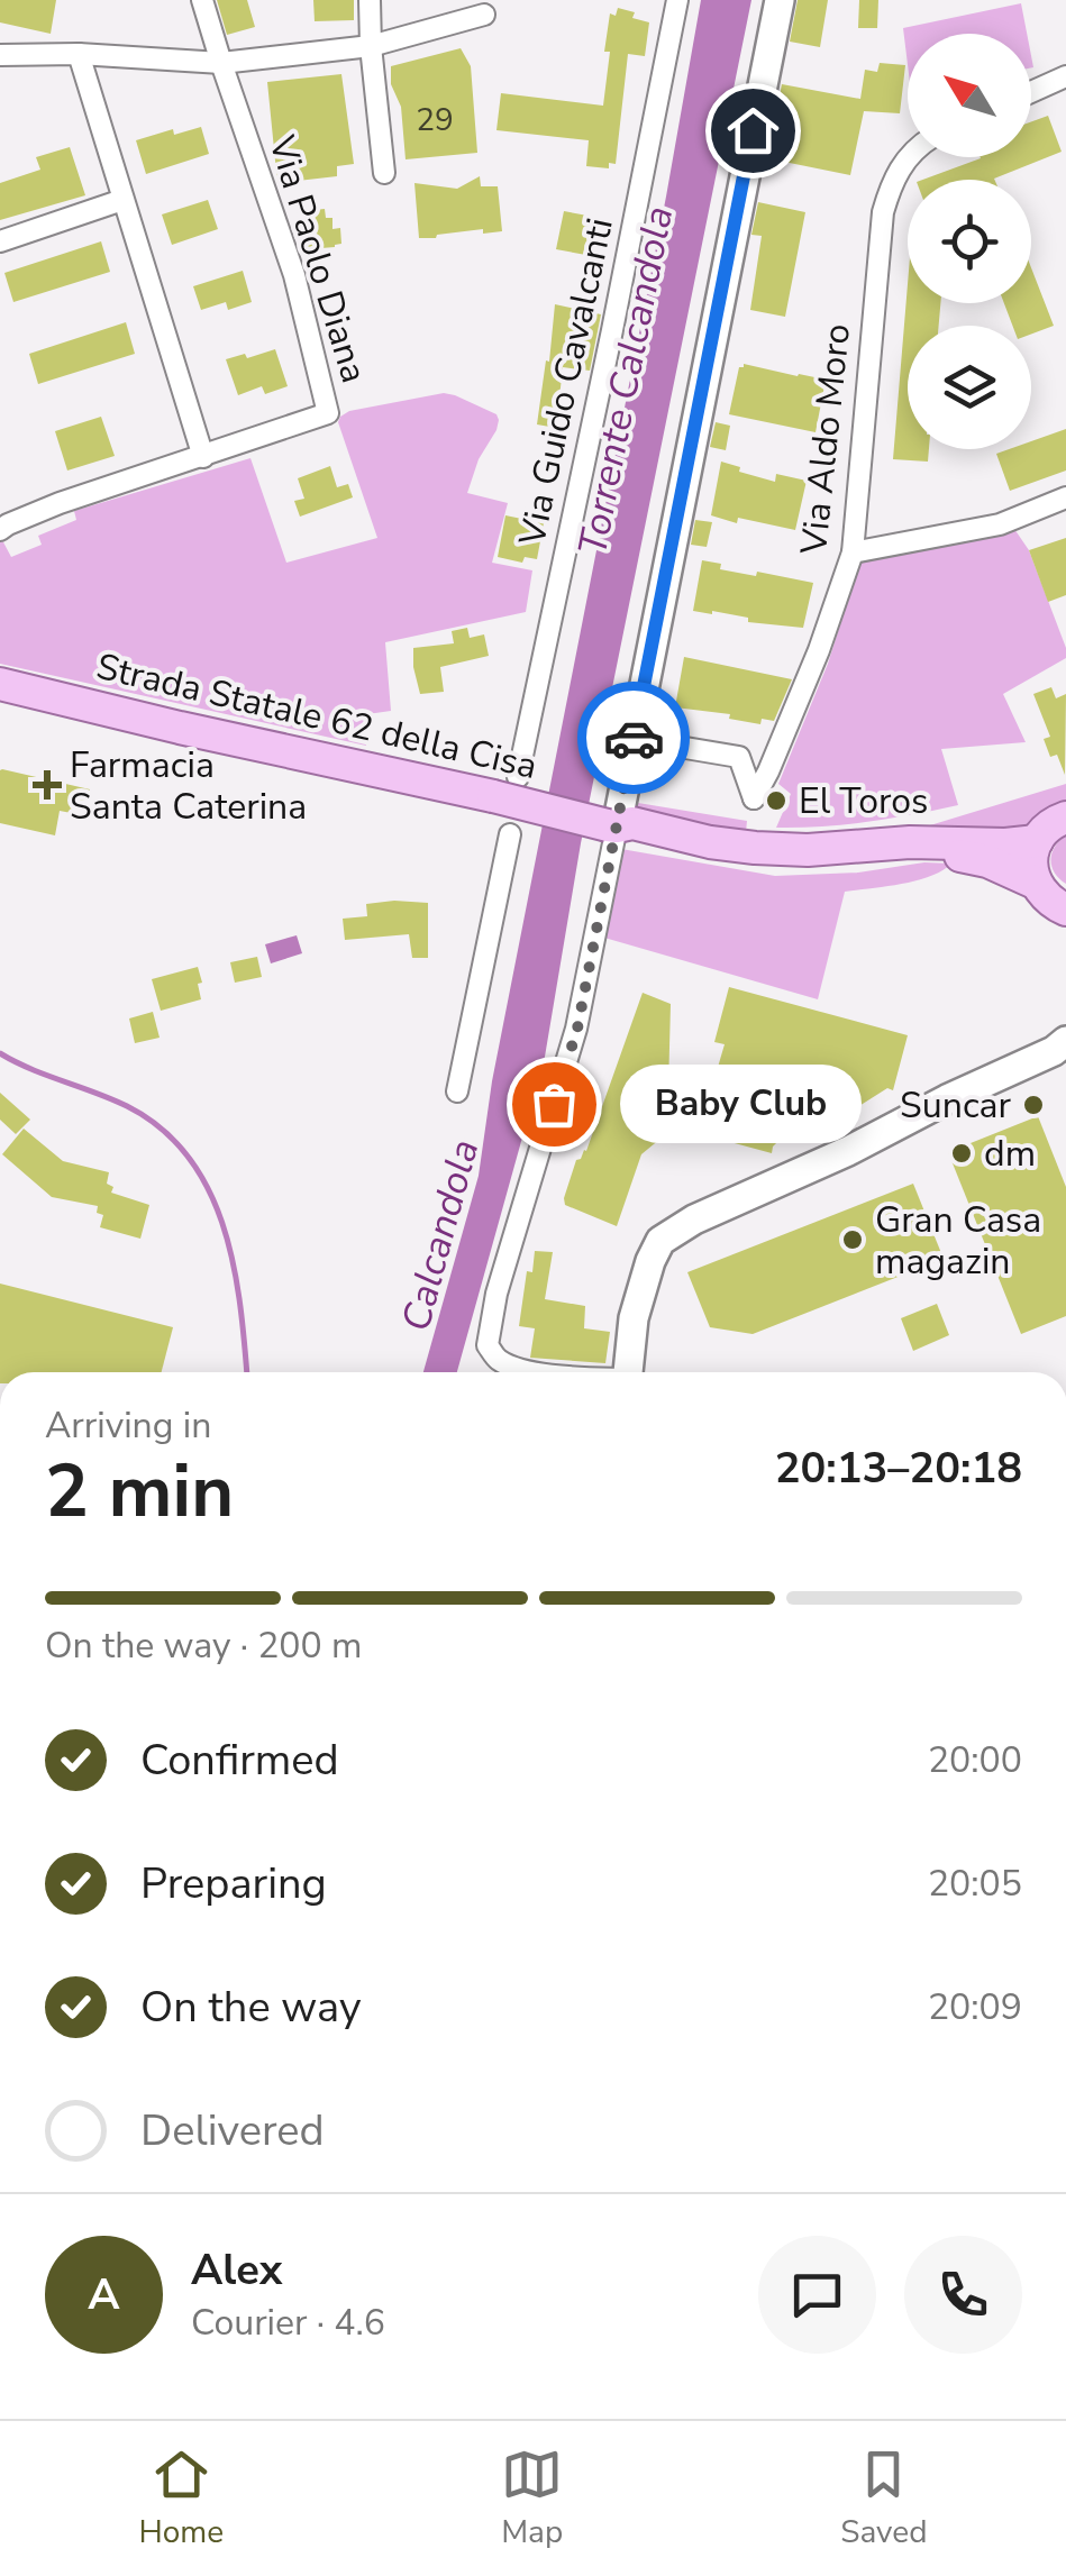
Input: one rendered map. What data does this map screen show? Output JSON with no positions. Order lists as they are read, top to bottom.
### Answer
{
  "streets": {
    "main road": ["Strada Statale 62 della Cisa"],
    "street": ["Via Paolo Diana", "Via Guido Cavalcanti", "Via Aldo Moro"]
  },
  "crossings": [
    ["Via Guido Cavalcanti", "Strada Statale 62 della Cisa"]
  ],
  "water": ["Torrente Calcandola", "Calcandola"],
  "places": {
    "health": ["Farmacia Santa Caterina"],
    "other": [
      "El Toros",
      "Baby Club",
      "Suncar",
      "dm",
      "Gran Casa magazin"
    ]
  },
  "house_numbers": ["29"],
  "north": "top left",
  "page": {
    "bubble": "Baby Club",
    "heading": ["2 min", "Arriving in", "20:13–20:18"],
    "panel": ["Alex", "Courier · 4.6"],
    "bar": "On the way · 200 m",
    "list": [
      ["Confirmed", "20:00"],
      ["Preparing", "20:05"],
      ["On the way", "20:09"],
      "Delivered"
    ],
    "round": "A",
    "tabs": ["Home", "Map", "Saved"]
  }
}
